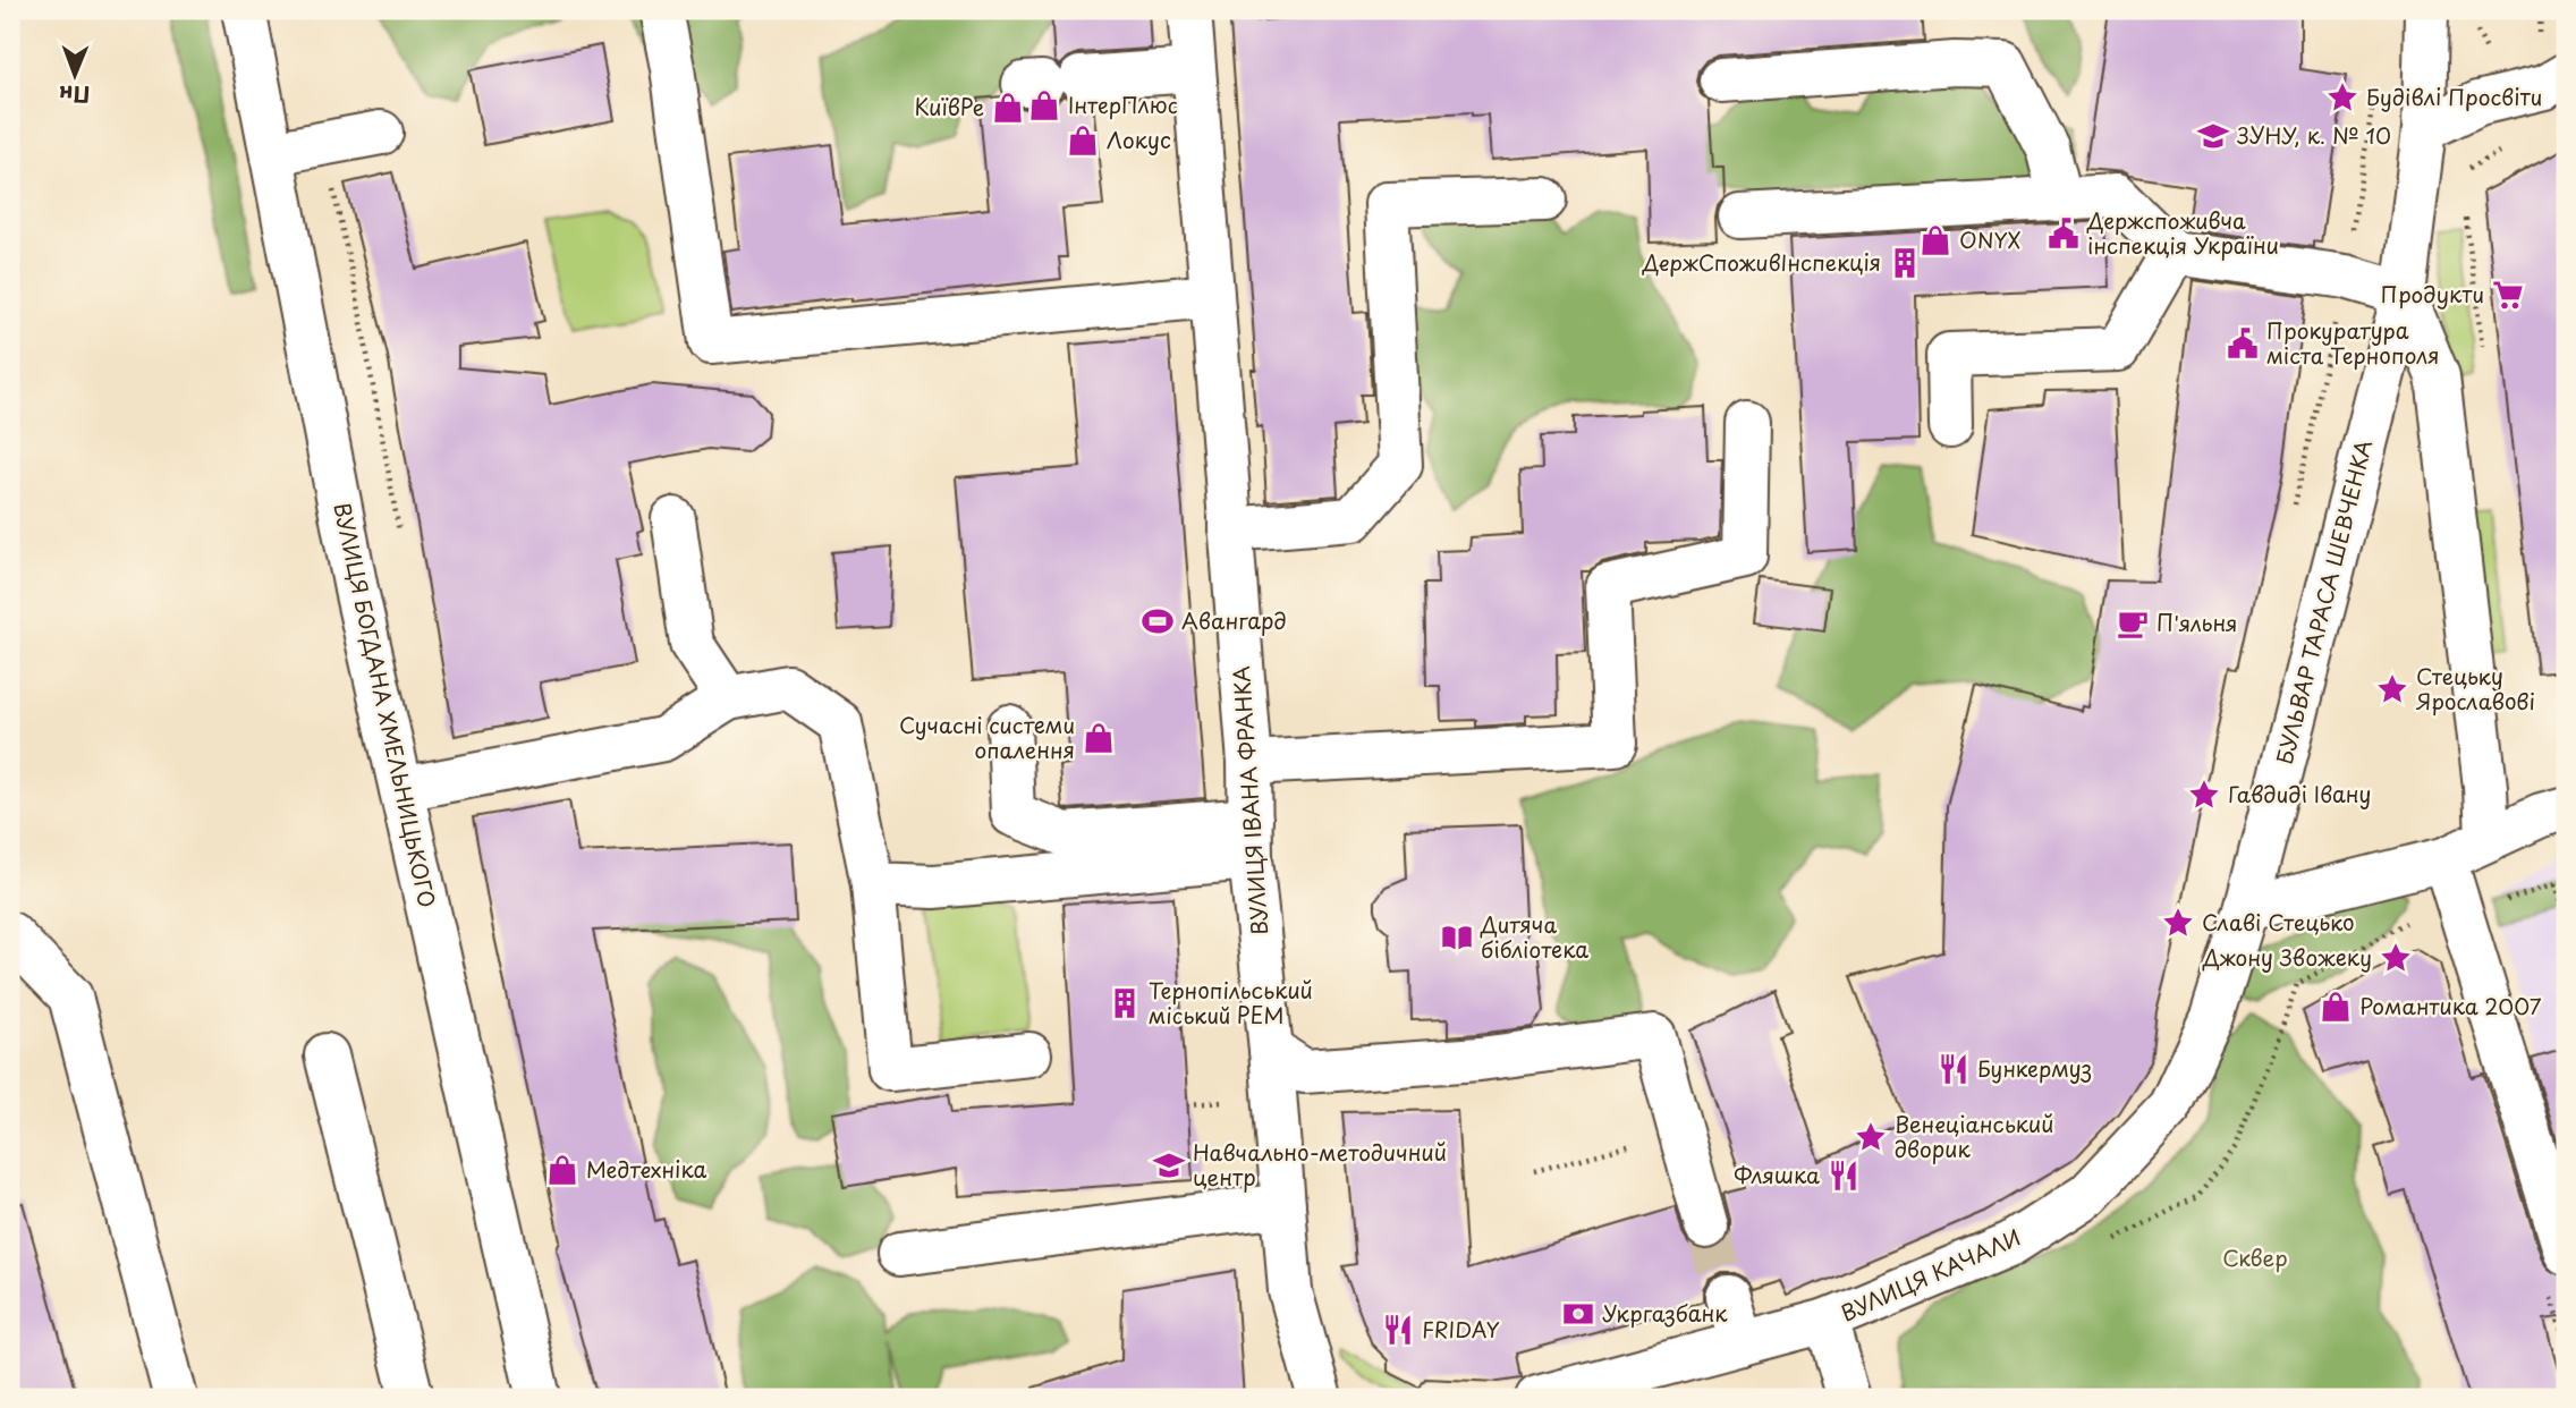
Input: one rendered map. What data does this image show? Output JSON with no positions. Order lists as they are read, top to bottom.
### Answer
{
  "streets": {
    "street": [
      "БУЛЬВАР ТАРАСА ШЕВЧЕНКА",
      "ВУЛИЦЯ БОГДАНА ХМЕЛЬНИЦЬКОГО",
      "ВУЛИЦЯ ІВАНА ФРАНКА",
      "ВУЛИЦЯ КАЧАЛИ"
    ]
  },
  "crossings": [
    ["БУЛЬВАР ТАРАСА ШЕВЧЕНКА", "ВУЛИЦЯ КАЧАЛИ"]
  ],
  "parks": ["Сквер"],
  "places": {
    "place": [
      "Будівлі Просвіти",
      "Стецьку Ярославові",
      "Гавдиді Івану",
      "Славі Стецько",
      "Джону Звожеку",
      "Венеціанський дворик"
    ],
    "shop": [
      "ІнтерПлюс",
      "КиївРе",
      "Локус",
      "ONYX",
      "Сучасні системи опалення",
      "Романтика 2007",
      "Медтехніка"
    ],
    "school or university": ["ЗУНУ, к. № 10", "Навчально-методичний центр"],
    "public building": ["Держспоживча інспекція України", "Прокуратура міста Тернополя"],
    "building": ["ДержСпоживІнспекція", "Тернопільський міський РЕМ"],
    "supermarket": ["Продукти"],
    "sports": ["Авангард"],
    "cafe": ["П'яльня"],
    "library": ["Дитяча бібліотека"],
    "restaurant": ["Бункермуз", "Фляшка", "FRIDAY"],
    "bank": ["Укргазбанк"]
  },
  "north": "bottom"
}
